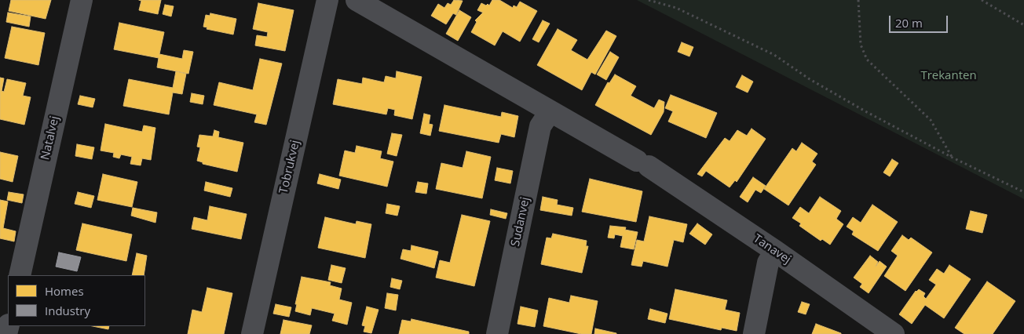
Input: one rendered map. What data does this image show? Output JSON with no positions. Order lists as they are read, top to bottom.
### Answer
{
  "streets": {
    "street": [
      "Natalvej",
      "Tobrukvej",
      "Sudanvej",
      "Tanavej"
    ]
  },
  "crossings": [
    ["Sudanvej", "Tanavej"]
  ],
  "parks": ["Trekanten"],
  "legend": ["Homes", "Industry"],
  "scale_bar": "20 m"
}
